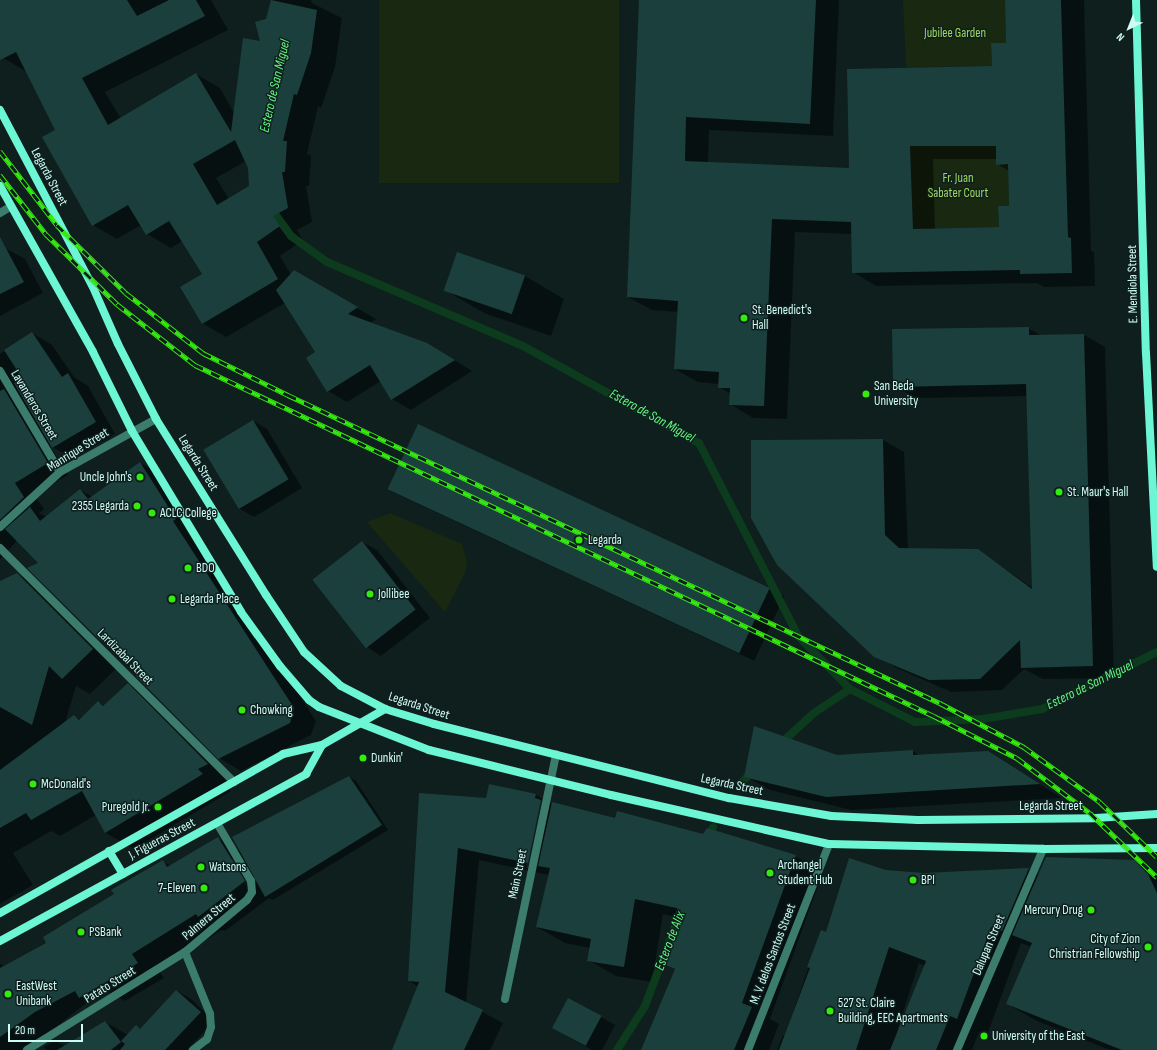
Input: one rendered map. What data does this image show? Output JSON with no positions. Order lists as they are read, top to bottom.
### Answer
{
  "streets": {
    "main road": ["Legarda Street", "E. Mendiola Street", "J. Figueras Street"],
    "street": [
      "Lavanderos Street",
      "Manrique Street",
      "Lardizabal Street",
      "Main Street",
      "Palmera Street",
      "Dalupan Street",
      "M. V. delos Santos Street",
      "Patato Street"
    ]
  },
  "crossings": [
    ["Legarda Street", "Manrique Street"],
    ["Legarda Street", "J. Figueras Street"],
    ["Legarda Street", "Main Street"],
    ["Lavanderos Street", "Manrique Street"],
    ["Lardizabal Street", "J. Figueras Street"],
    ["J. Figueras Street", "Palmera Street"],
    ["Palmera Street", "Patato Street"]
  ],
  "water": ["Estero de San Miguel", "Estero de Alix"],
  "parks": ["Jubilee Garden", "Fr. Juan Sabater Court"],
  "places": [
    "St. Benedict's Hall",
    "San Beda University",
    "Uncle John's",
    "St. Maur's Hall",
    "2355 Legarda",
    "ACLC College",
    "Legarda",
    "BDO",
    "Jollibee",
    "Legarda Place",
    "Chowking",
    "Dunkin'",
    "McDonald's",
    "Puregold Jr.",
    "Watsons",
    "Archangel Student Hub",
    "BPI",
    "7-Eleven",
    "Mercury Drug",
    "PSBank",
    "City of Zion Christrian Fellowship",
    "EastWest Unibank",
    "527 St. Claire Building, EEC Apartments",
    "University of the East"
  ],
  "scale_bar": "20 m",
  "north": "bottom left"
}
